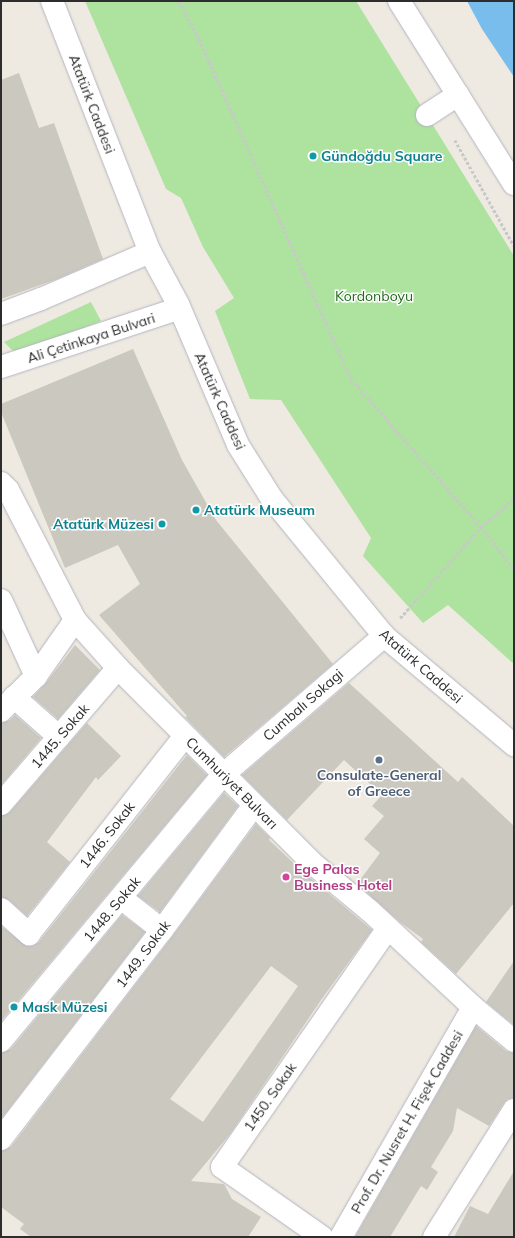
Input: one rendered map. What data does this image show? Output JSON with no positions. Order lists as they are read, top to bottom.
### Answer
{
  "streets": {
    "street": [
      "Atatürk Caddesi",
      "Ali Çetinkaya Bulvari",
      "Cumbalı Sokagi",
      "1445. Sokak",
      "Cumhuriyet Bulvarı",
      "1446. Sokak",
      "1448. Sokak",
      "1449. Sokak",
      "1450. Sokak",
      "Prof. Dr. Nusret H. Fişek Caddesi"
    ]
  },
  "crossings": [
    ["Atatürk Caddesi", "Ali Çetinkaya Bulvari"],
    ["Atatürk Caddesi", "Cumbalı Sokagi"],
    ["Cumbalı Sokagi", "Cumhuriyet Bulvarı"],
    ["Cumbalı Sokagi", "1448. Sokak"],
    ["1445. Sokak", "Cumhuriyet Bulvarı"],
    ["Cumhuriyet Bulvarı", "1446. Sokak"],
    ["Cumhuriyet Bulvarı", "1448. Sokak"],
    ["Cumhuriyet Bulvarı", "1449. Sokak"],
    ["Cumhuriyet Bulvarı", "1450. Sokak"],
    ["Cumhuriyet Bulvarı", "Prof. Dr. Nusret H. Fişek Caddesi"]
  ],
  "parks": ["Kordonboyu"],
  "places": [
    "Gündoğdu Square",
    "Atatürk Museum",
    "Atatürk Müzesi",
    "Consulate-General of Greece",
    "Ege Palas Business Hotel",
    "Mask Müzesi"
  ]
}
